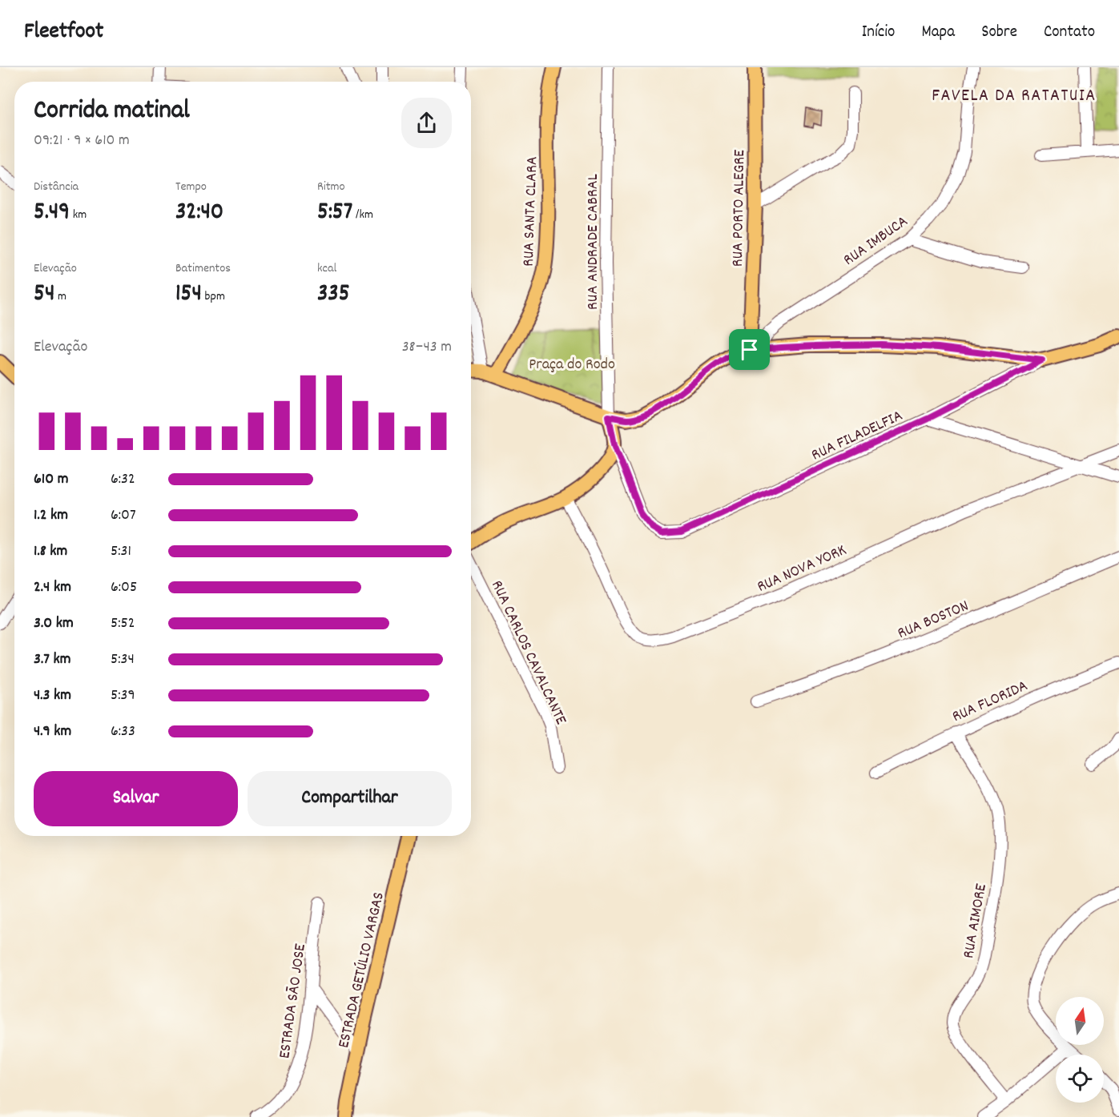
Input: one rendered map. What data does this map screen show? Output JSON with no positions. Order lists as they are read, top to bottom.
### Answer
{
  "streets": {
    "main road": ["RUA PORTO ALEGRE", "RUA SANTA CLARA", "ESTRADA GETÚLIO VARGAS"],
    "street": [
      "RUA IMBUCA",
      "RUA ANDRADE CABRAL",
      "RUA FILADELFIA",
      "RUA NOVA YORK",
      "RUA BOSTON",
      "RUA CARLOS CAVALCANTE",
      "RUA FLORIDA",
      "RUA AIMORE",
      "ESTRADA SĀO JOSE"
    ]
  },
  "crossings": [
    ["RUA PORTO ALEGRE", "RUA IMBUCA"],
    ["RUA FLORIDA", "RUA AIMORE"]
  ],
  "districts": ["FAVELA DA RATATUIA"],
  "parks": ["Praça do Rodo"],
  "north": "top",
  "page": {
    "header": "Fleetfoot",
    "nav": [
      "Início",
      "Mapa",
      "Sobre",
      "Contato"
    ],
    "heading": ["Corrida matinal", "09:21 · 9 × 610 m"],
    "stats": [
      ["Distância", "5.49 km"],
      ["Tempo", "32:40"],
      ["Ritmo", "5:57 /km"],
      ["Elevação", "54 m"],
      ["Batimentos", "154 bpm"],
      ["kcal", "335"]
    ],
    "chart": ["Elevação", "38–43 m"],
    "list": [
      {
        "name": "610 m",
        "note": "6:32"
      },
      {
        "name": "1.2 km",
        "note": "6:07"
      },
      {
        "name": "1.8 km",
        "note": "5:31"
      },
      {
        "name": "2.4 km",
        "note": "6:05"
      },
      {
        "name": "3.0 km",
        "note": "5:52"
      },
      {
        "name": "3.7 km",
        "note": "5:34"
      },
      {
        "name": "4.3 km",
        "note": "5:39"
      },
      {
        "name": "4.9 km",
        "note": "6:33"
      }
    ],
    "buttons": ["Salvar", "Compartilhar"]
  }
}
